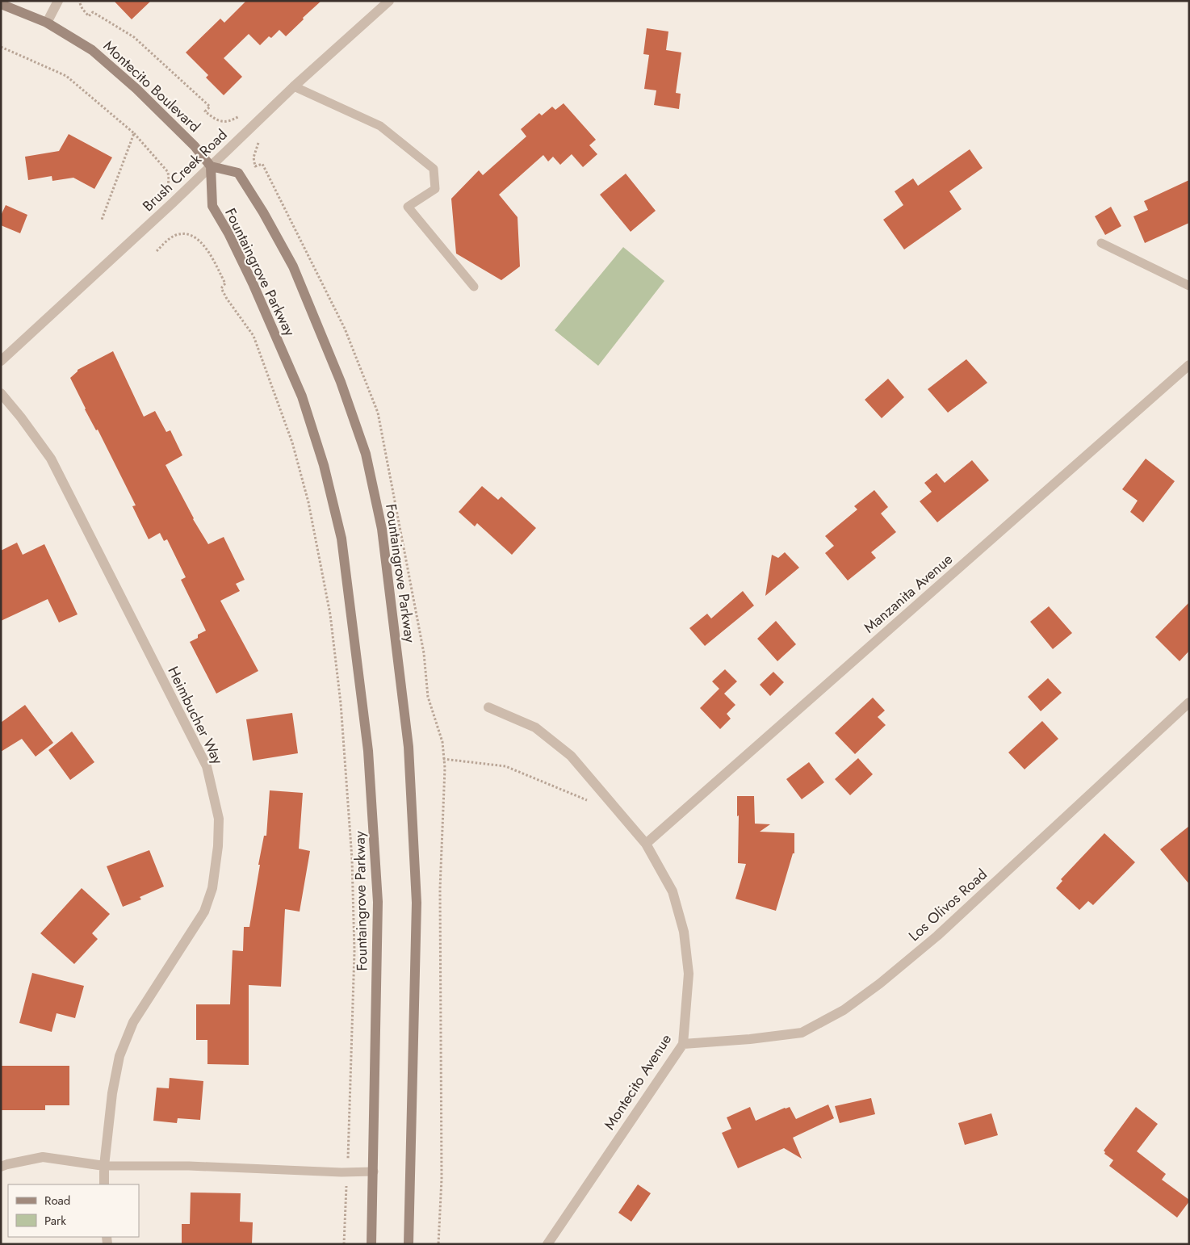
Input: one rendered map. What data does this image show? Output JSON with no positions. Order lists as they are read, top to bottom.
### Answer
{
  "streets": {
    "main road": ["Montecito Boulevard", "Fountaingrove Parkway"],
    "street": [
      "Brush Creek Road",
      "Manzanita Avenue",
      "Heimbucher Way",
      "Los Olivos Road",
      "Montecito Avenue"
    ]
  },
  "crossings": [
    ["Montecito Boulevard", "Brush Creek Road"],
    ["Montecito Boulevard", "Fountaingrove Parkway"],
    ["Brush Creek Road", "Fountaingrove Parkway"],
    ["Manzanita Avenue", "Montecito Avenue"],
    ["Los Olivos Road", "Montecito Avenue"]
  ],
  "legend": ["Road", "Park"]
}
